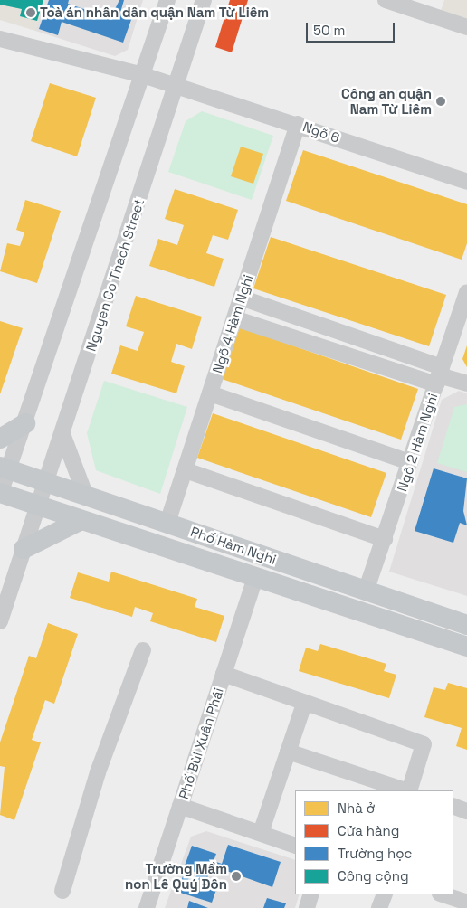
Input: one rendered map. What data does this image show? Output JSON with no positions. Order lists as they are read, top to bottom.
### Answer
{
  "streets": {
    "main road": ["Phố Hàm Nghi"],
    "street": [
      "Ngõ 6",
      "Nguyen Co Thach Street",
      "Ngõ 4 Hàm Nghi",
      "Ngõ 2 Hàm Nghi",
      "Phố Bùi Xuân Phái"
    ]
  },
  "crossings": [
    ["Ngõ 6", "Nguyen Co Thach Street"],
    ["Ngõ 6", "Ngõ 4 Hàm Nghi"],
    ["Nguyen Co Thach Street", "Phố Hàm Nghi"],
    ["Ngõ 4 Hàm Nghi", "Phố Hàm Nghi"],
    ["Ngõ 2 Hàm Nghi", "Phố Hàm Nghi"],
    ["Phố Hàm Nghi", "Phố Bùi Xuân Phái"]
  ],
  "places": ["Toà án nhân dân quận Nam Từ Liêm", "Công an quận Nam Từ Liêm", "Trường Mầm non Lê Quý Đôn"],
  "legend": [
    "Nhà ở",
    "Cửa hàng",
    "Trường học",
    "Công cộng"
  ],
  "scale_bar": "50 m"
}
